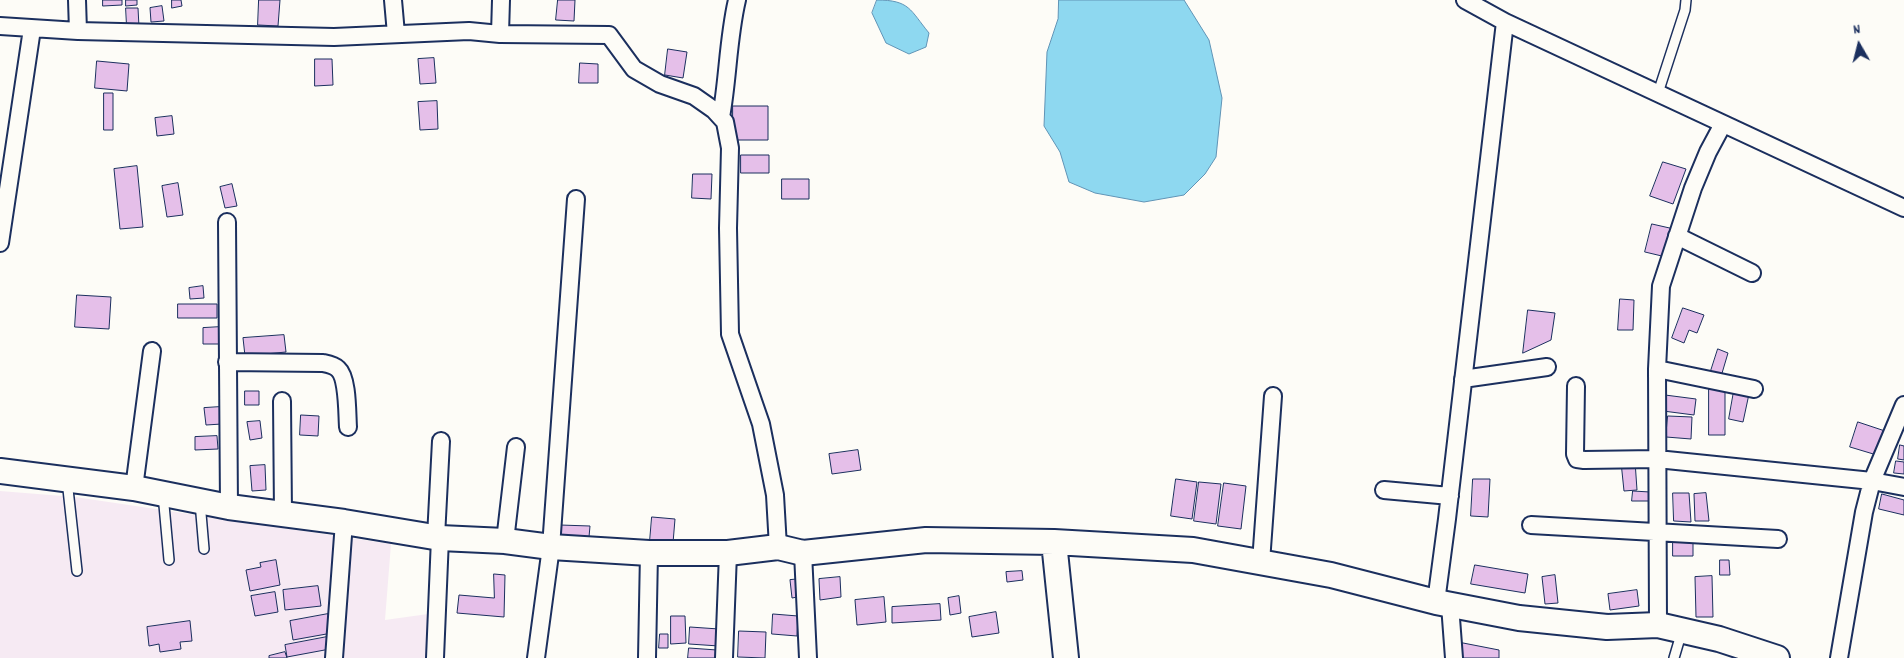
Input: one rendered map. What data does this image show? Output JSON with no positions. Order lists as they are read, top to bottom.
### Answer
{
  "north": "top"
}
